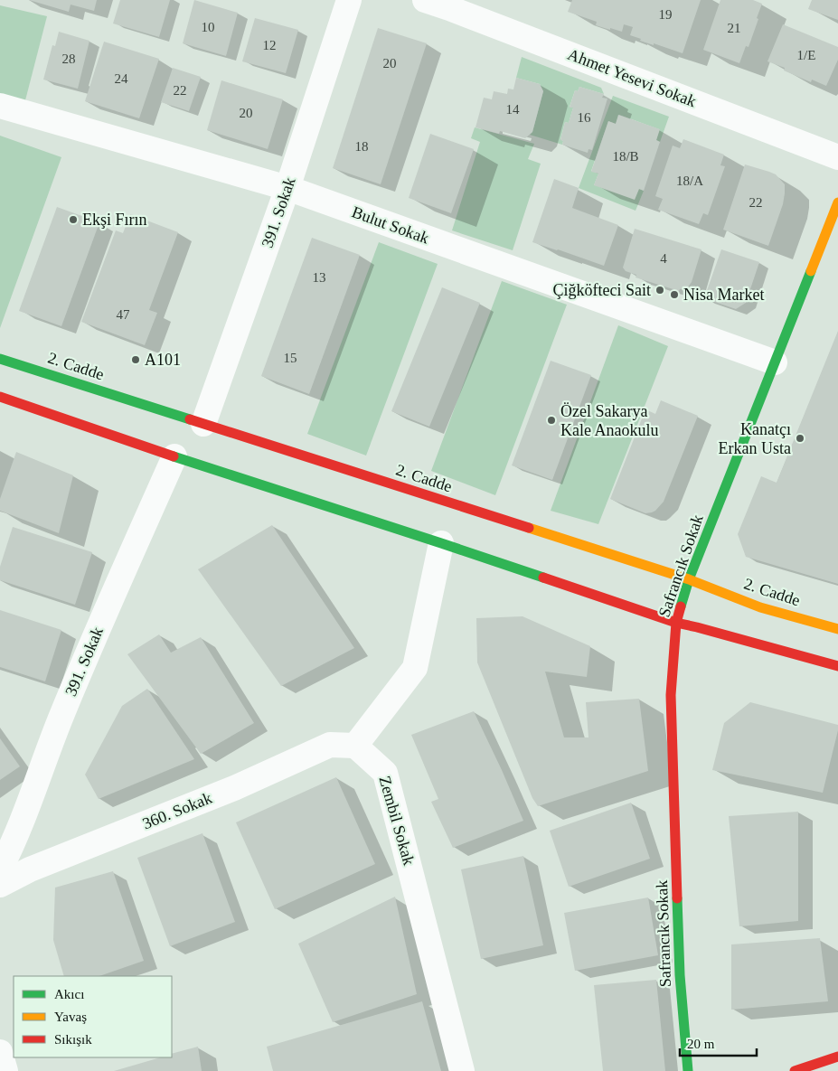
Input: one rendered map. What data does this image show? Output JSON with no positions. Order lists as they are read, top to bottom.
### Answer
{
  "streets": {
    "main road": ["2. Cadde", "Safrancık Sokak"],
    "street": [
      "Ahmet Yesevi Sokak",
      "391. Sokak",
      "Bulut Sokak",
      "360. Sokak",
      "Zembil Sokak"
    ]
  },
  "crossings": [
    ["391. Sokak", "Bulut Sokak"],
    ["391. Sokak", "2. Cadde"],
    ["Bulut Sokak", "Safrancık Sokak"],
    ["2. Cadde", "Safrancık Sokak"],
    ["360. Sokak", "Zembil Sokak"]
  ],
  "places": [
    "Ekşi Fırın",
    "Çiğköfteci Sait",
    "Nisa Market",
    "A101",
    "Özel Sakarya Kale Anaokulu",
    "Kanatçı Erkan Usta"
  ],
  "house_numbers": [
    "19",
    "10",
    "21",
    "12",
    "1/E",
    "28",
    "20",
    "24",
    "22",
    "14",
    "20",
    "16",
    "18",
    "18/B",
    "18/A",
    "22",
    "4",
    "13",
    "47",
    "15"
  ],
  "legend": ["Akıcı", "Yavaş", "Sıkışık"],
  "scale_bar": "20 m"
}
